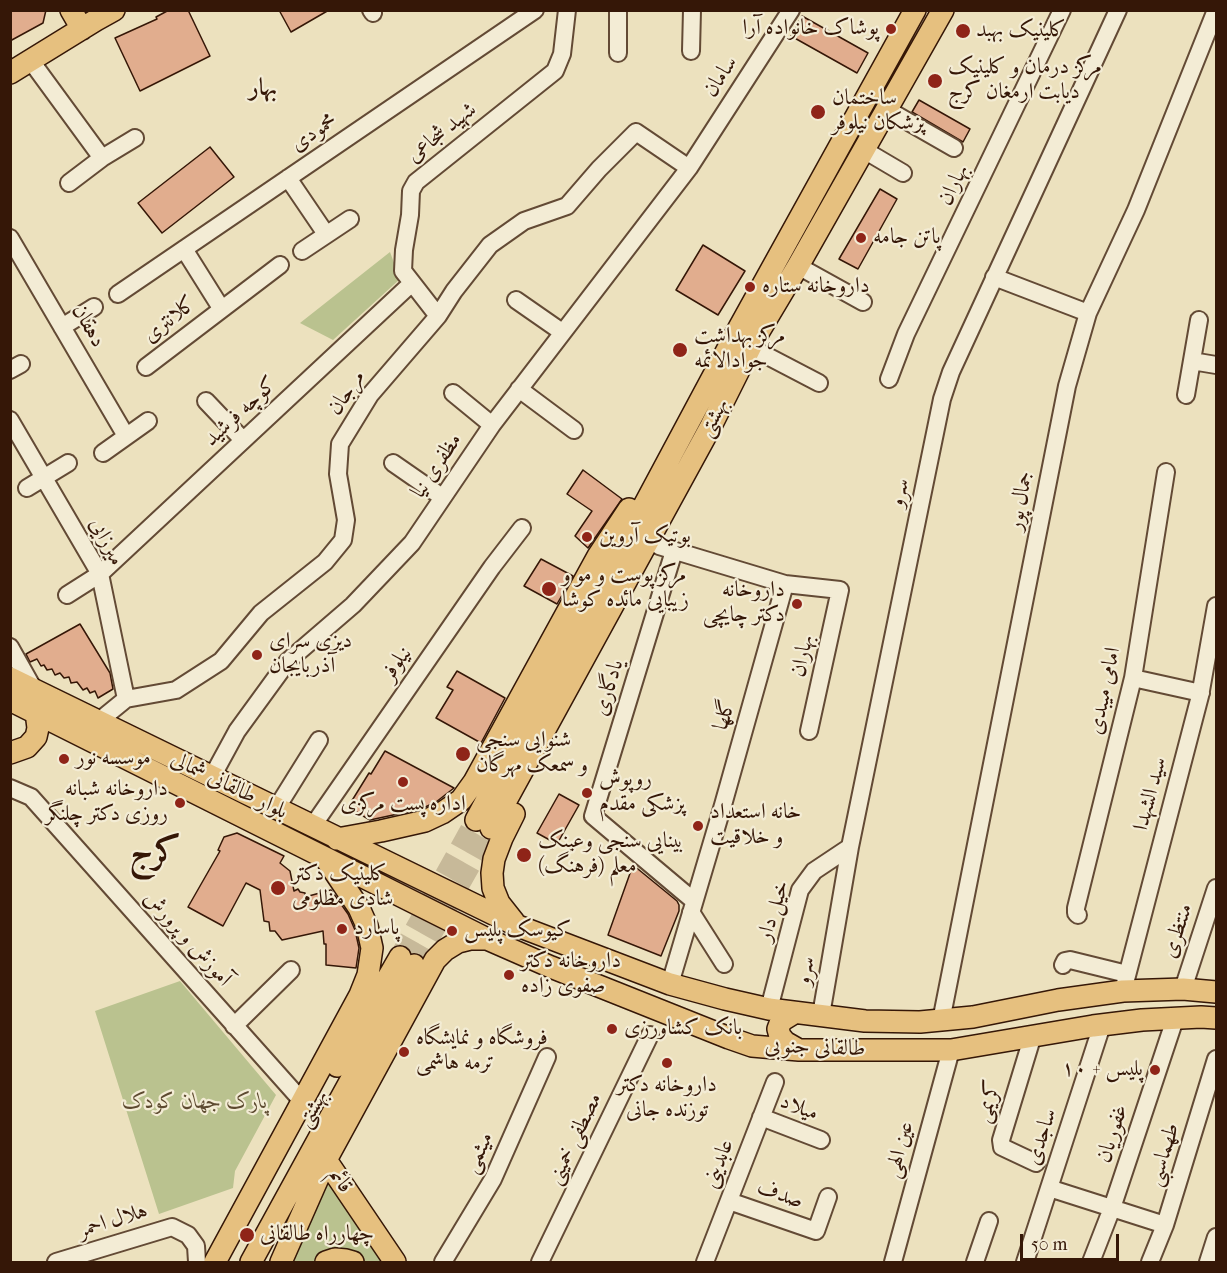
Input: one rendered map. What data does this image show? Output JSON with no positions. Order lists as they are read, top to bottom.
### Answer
{
  "streets": {
    "main road": [
      "بهشتى",
      "بلوار طالقانی شمالی",
      "طالقانی جنوبی",
      "قائم"
    ],
    "street": [
      "سامان",
      "محمودی",
      "شهید شجاعی",
      "بهاران",
      "کلانتری",
      "دهقان",
      "مرجان",
      "كوچه فرشيد",
      "مظفری نیا",
      "سرو",
      "جمال پور",
      "میرزایی",
      "نیلوفر",
      "یادگاری",
      "امامی میبدی",
      "گلها",
      "سید الشهدا",
      "خیل دار",
      "منتظری",
      "آموزش و پرورش",
      "کریمی",
      "میلاد",
      "غفوریان",
      "ساجدی",
      "مصطفی خمینی",
      "عین الهی",
      "میثمی",
      "طهماسبی",
      "عابدینی",
      "صدف",
      "هلال احمر"
    ]
  },
  "crossings": [
    ["سامان", "مرجان"],
    ["سامان", "مظفری نیا"],
    ["محمودی", "کلانتری"],
    ["شهید شجاعی", "مرجان"],
    ["شهید شجاعی", "كوچه فرشيد"],
    ["بهاران", "گلها"],
    ["مرجان", "مظفری نیا"],
    ["مرجان", "میرزایی"],
    ["مرجان", "بلوار طالقانی شمالی"],
    ["كوچه فرشيد", "میرزایی"],
    ["مظفری نیا", "بلوار طالقانی شمالی"],
    ["سرو", "خیل دار"],
    ["سرو", "طالقانی جنوبی"],
    ["جمال پور", "طالقانی جنوبی"],
    ["نیلوفر", "بلوار طالقانی شمالی"],
    ["یادگاری", "گلها"],
    ["گلها", "طالقانی جنوبی"],
    ["بلوار طالقانی شمالی", "طالقانی جنوبی"],
    ["سید الشهدا", "طالقانی جنوبی"],
    ["خیل دار", "طالقانی جنوبی"],
    ["منتظری", "طالقانی جنوبی"],
    ["طالقانی جنوبی", "کریمی"],
    ["طالقانی جنوبی", "غفوریان"],
    ["طالقانی جنوبی", "ساجدی"],
    ["طالقانی جنوبی", "عین الهی"],
    ["میلاد", "عابدینی"],
    ["عابدینی", "صدف"]
  ],
  "districts": ["بهار", "کرج"],
  "parks": ["پارک جهان کودک"],
  "places": [
    "پوشاک خانواده آرا",
    "کلینیک بهبد",
    "مرکز درمان و کلینیک دیابت ارمغان کرج",
    "ساختمان پزشکان نیلوفر",
    "پاتن جامه",
    "داروخانه ستاره",
    "مرکز بهداشت جوادالائمه",
    "بوتیک آروین",
    "مرکز پوست و مو و زیبایی مائده کوشا",
    "داروخانه دکتر چایچی",
    "دیزی سرای آذربایجان",
    "شنوایی سنجی و سمعک مهرگان",
    "موسسه نور",
    "اداره پست مرکزی",
    "روپوش پزشکی مقدم",
    "داروخانه شبانه روزی دکتر چلنگر",
    "خانه استعداد و خلاقیت",
    "بینایی سنجی وعینک معلم (فرهنگ)",
    "کلینیک دکتر شادی مظلومی",
    "پاسارد",
    "کیوسک پلیس",
    "داروخانه دکتر صفوی زاده",
    "بانک کشاورزی",
    "فروشگاه و نمايشگاه ترمه هاشمى",
    "داروخانه دکتر توزنده جانی",
    "پلیس + ۱۰",
    "چهارراه طالقانی"
  ],
  "scale_bar": "50 m"
}
